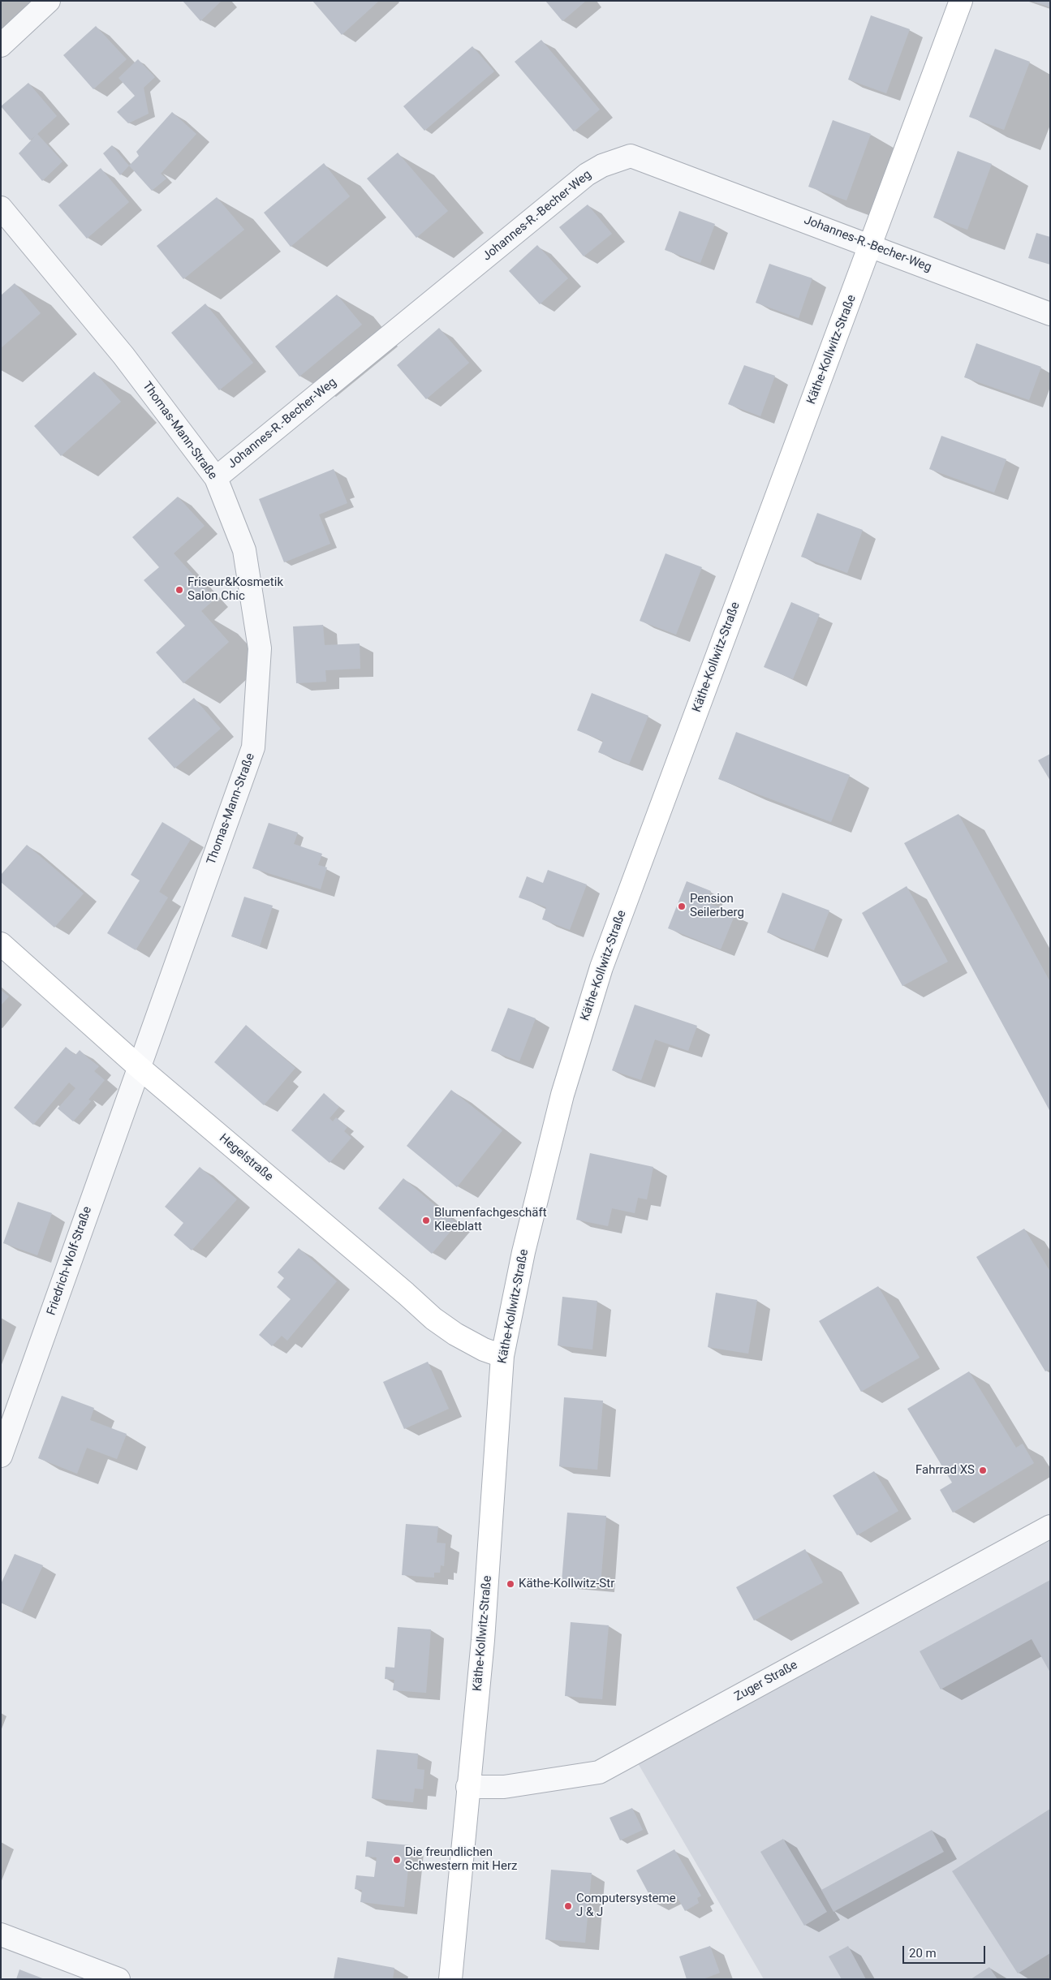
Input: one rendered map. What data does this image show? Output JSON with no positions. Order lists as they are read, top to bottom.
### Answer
{
  "streets": {
    "street": [
      "Johannes-R.-Becher-Weg",
      "Käthe-Kollwitz-Straße",
      "Thomas-Mann-Straße",
      "Hegelstraße",
      "Friedrich-Wolf-Straße",
      "Zuger Straße"
    ]
  },
  "crossings": [
    ["Johannes-R.-Becher-Weg", "Käthe-Kollwitz-Straße"],
    ["Johannes-R.-Becher-Weg", "Thomas-Mann-Straße"],
    ["Käthe-Kollwitz-Straße", "Hegelstraße"],
    ["Käthe-Kollwitz-Straße", "Zuger Straße"],
    ["Thomas-Mann-Straße", "Hegelstraße"],
    ["Thomas-Mann-Straße", "Friedrich-Wolf-Straße"],
    ["Hegelstraße", "Friedrich-Wolf-Straße"]
  ],
  "places": [
    "Friseur&Kosmetik Salon Chic",
    "Pension Seilerberg",
    "Blumenfachgeschäft Kleeblatt",
    "Fahrrad XS",
    "Käthe-Kollwitz-Str",
    "Die freundlichen Schwestern mit Herz",
    "Computersysteme J & J"
  ],
  "scale_bar": "20 m"
}
